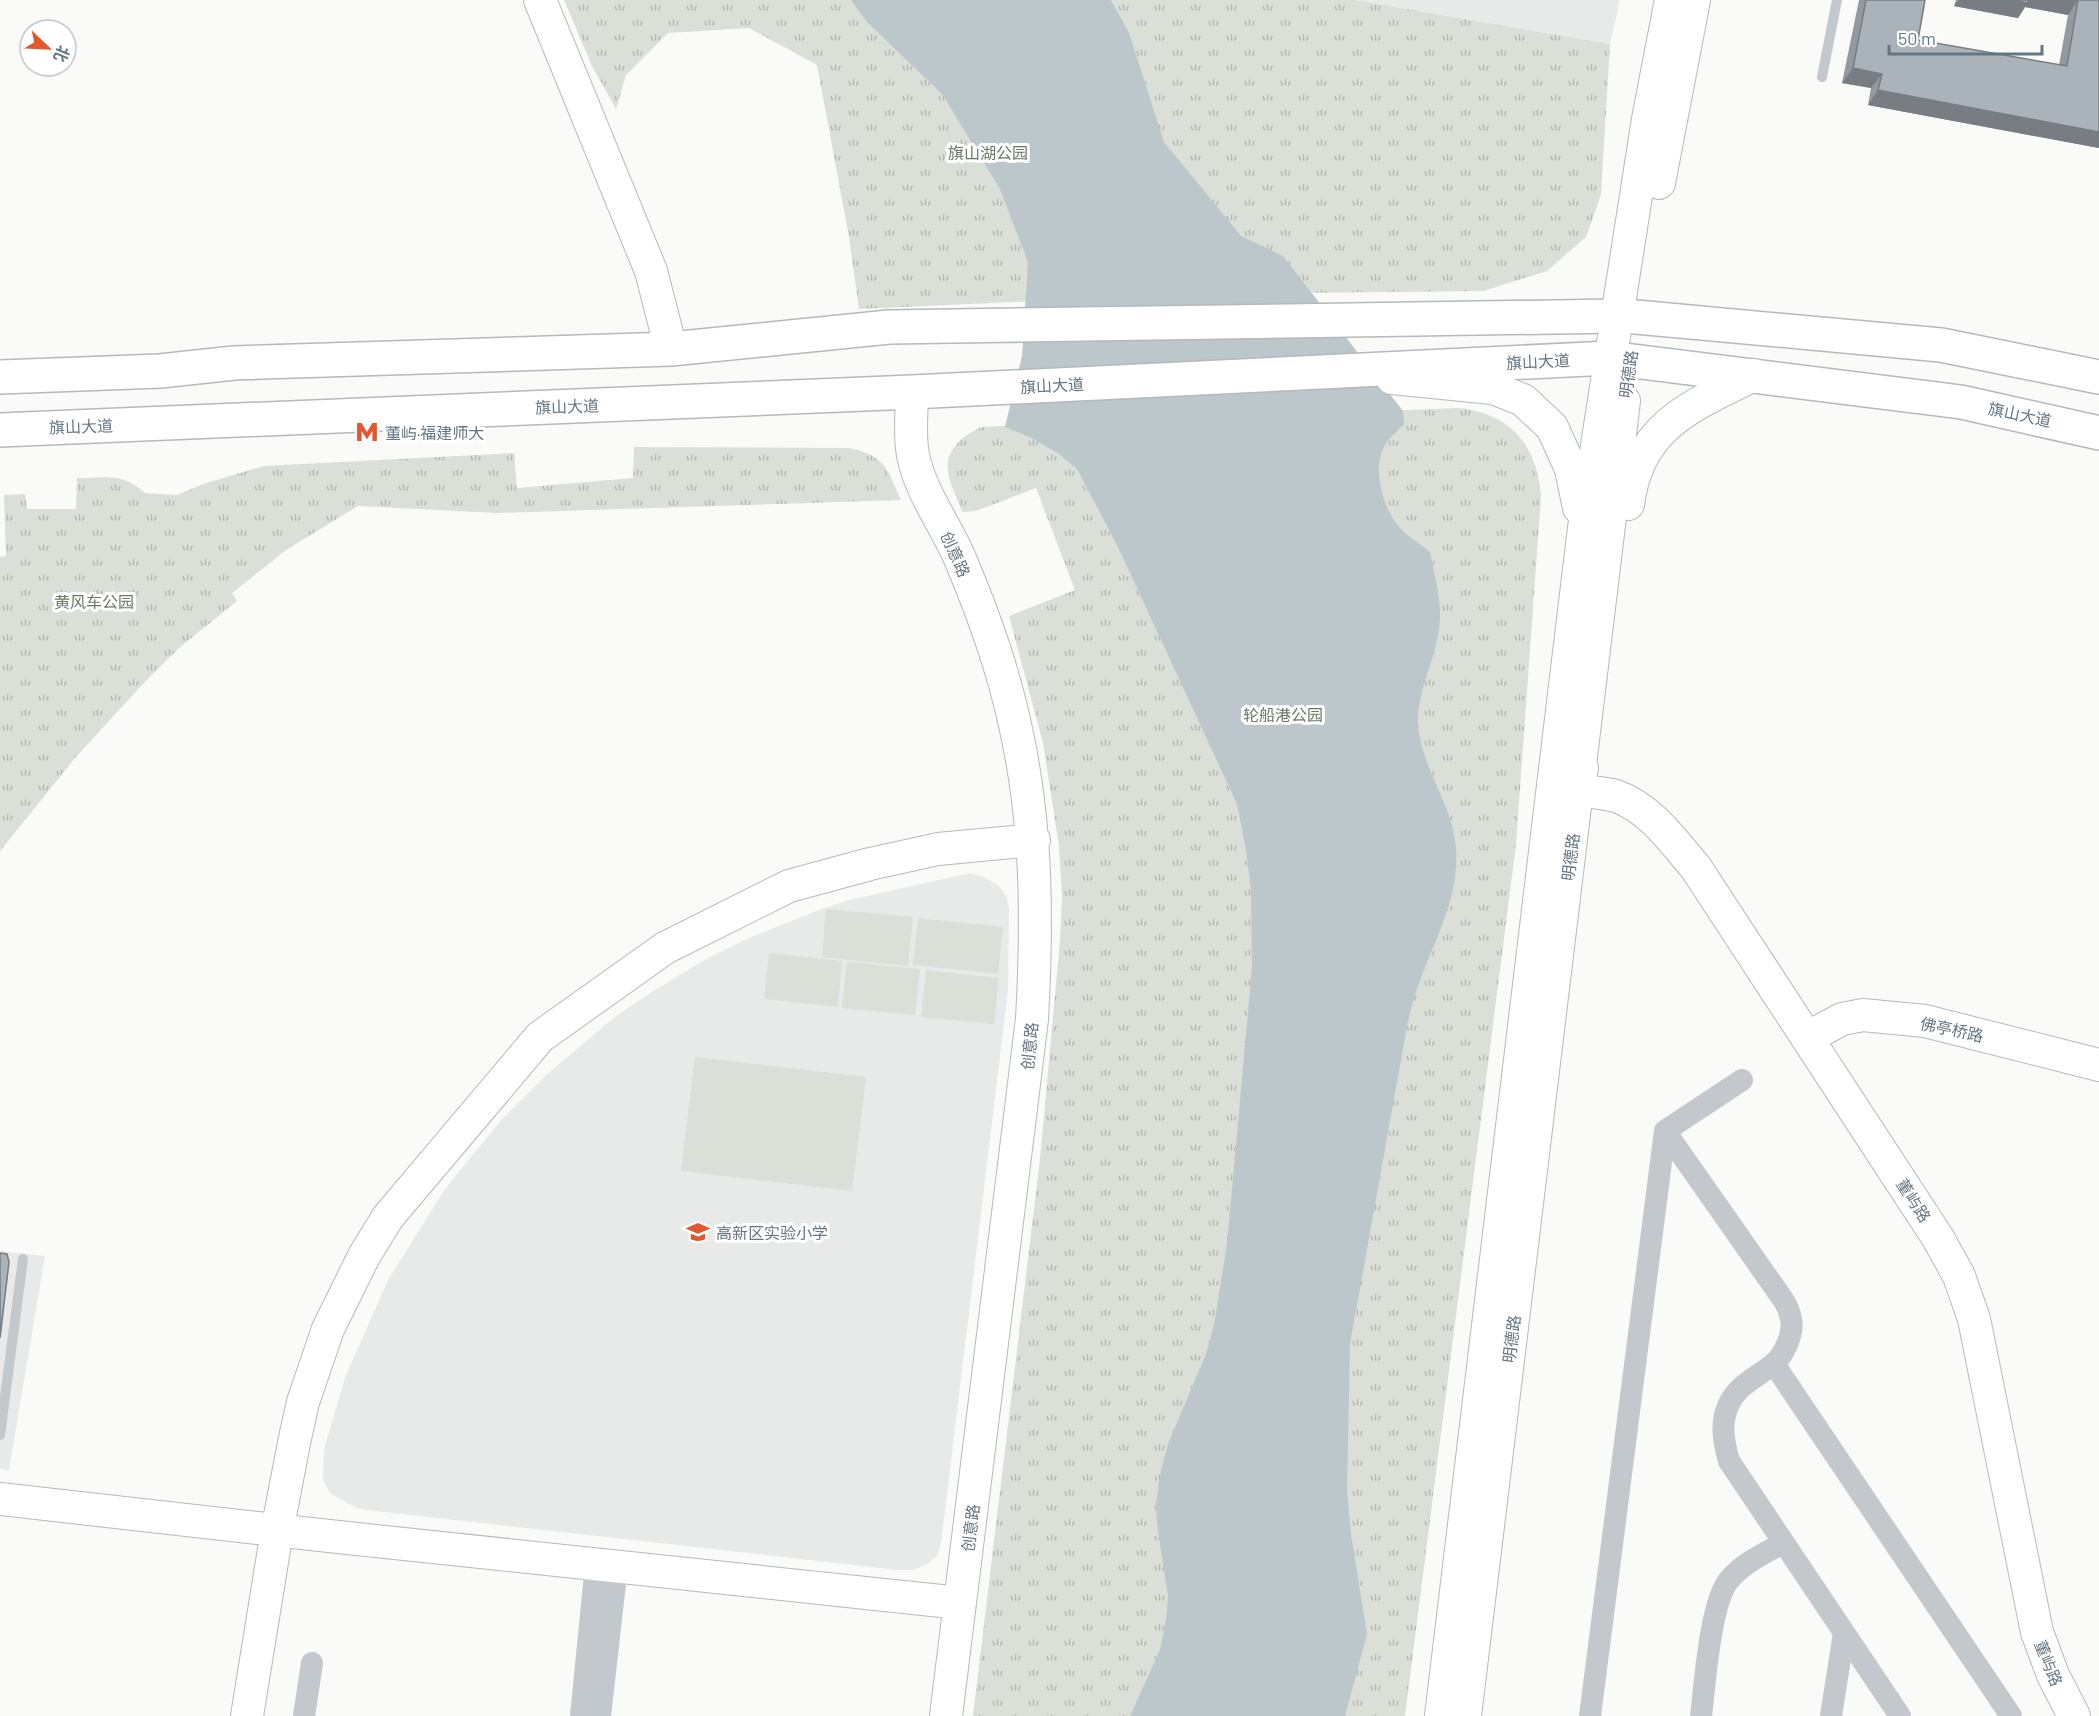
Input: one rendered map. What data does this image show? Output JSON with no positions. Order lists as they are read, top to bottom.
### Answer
{
  "streets": {
    "highway": ["旗山大道"],
    "street": [
      "明德路",
      "创意路",
      "佛亭桥路",
      "董屿路"
    ]
  },
  "crossings": [
    ["旗山大道", "明德路"],
    ["旗山大道", "创意路"],
    ["明德路", "董屿路"],
    ["佛亭桥路", "董屿路"]
  ],
  "parks": ["旗山湖公园", "黄风车公园", "轮船港公园"],
  "places": {
    "metro station": ["董屿·福建师大"],
    "school or university": ["高新区实验小学"]
  },
  "scale_bar": "50 m",
  "north": "bottom right"
}
